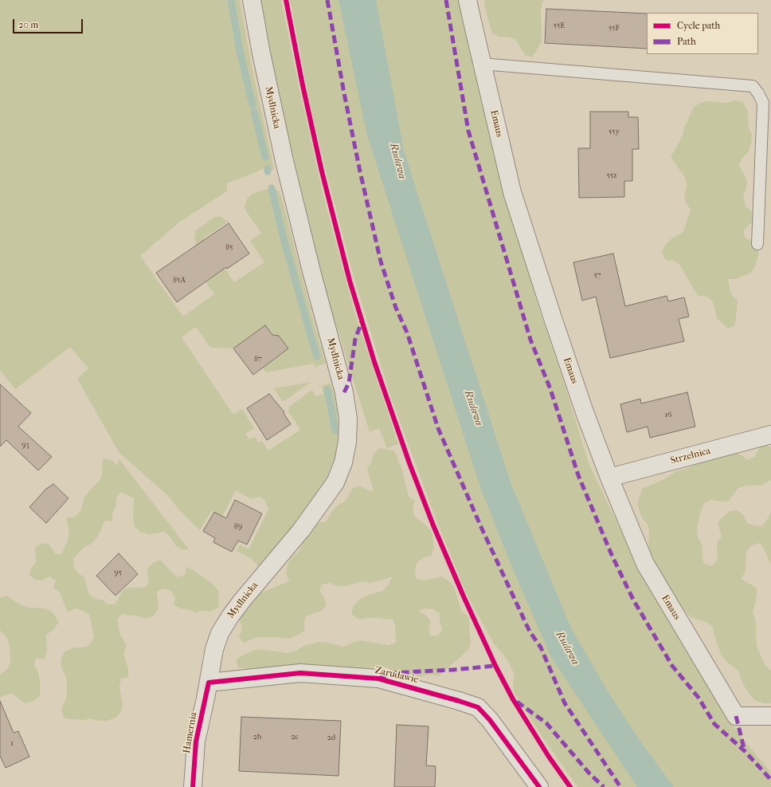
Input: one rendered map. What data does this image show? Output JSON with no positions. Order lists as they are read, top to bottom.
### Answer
{
  "streets": {
    "street": [
      "Mydlnicka",
      "Emaus",
      "Strzelnica",
      "Zarudawie",
      "Hamernia"
    ]
  },
  "crossings": [
    ["Mydlnicka", "Zarudawie"],
    ["Mydlnicka", "Hamernia"],
    ["Emaus", "Strzelnica"],
    ["Zarudawie", "Hamernia"]
  ],
  "water": ["Rudawa"],
  "house_numbers": [
    "55E",
    "55F",
    "55y",
    "55z",
    "85",
    "57",
    "85A",
    "87",
    "16",
    "93",
    "89",
    "95",
    "2b",
    "2c",
    "2d",
    "1"
  ],
  "legend": ["Cycle path", "Path"],
  "scale_bar": "20 m"
}
